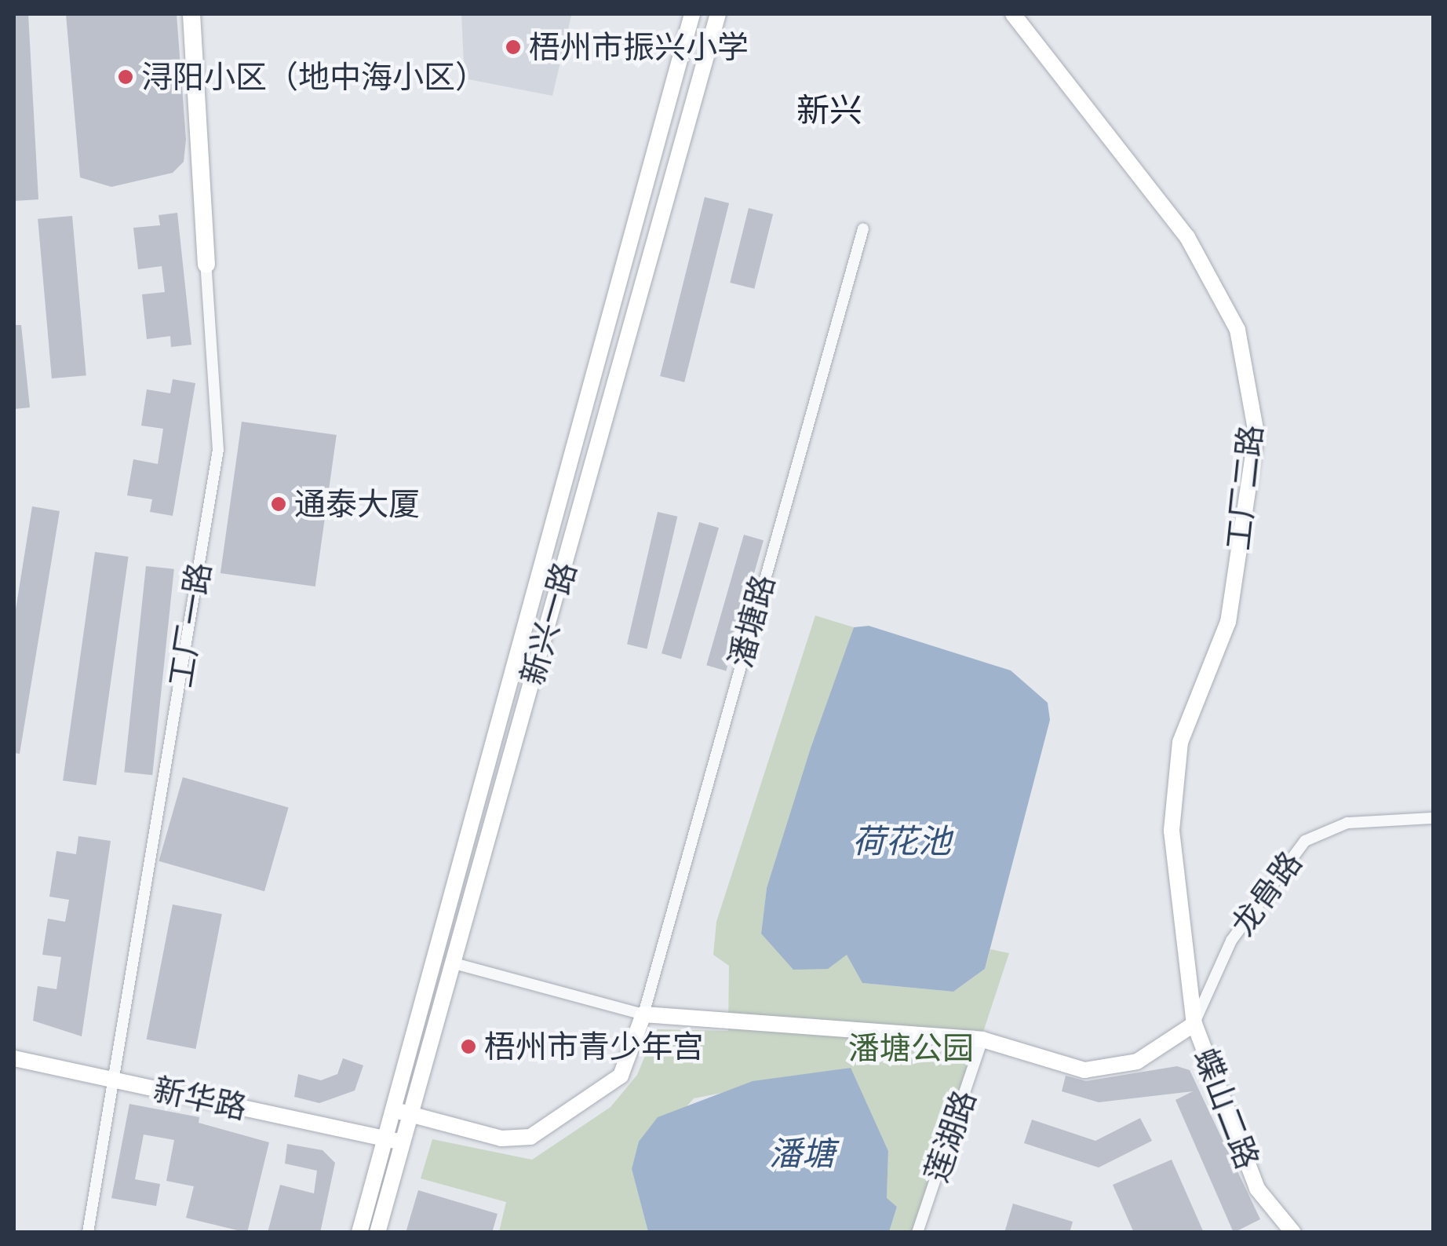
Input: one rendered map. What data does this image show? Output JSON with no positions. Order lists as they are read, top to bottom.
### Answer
{
  "streets": {
    "street": [
      "工厂二路",
      "潘塘路",
      "新兴一路",
      "工厂一路",
      "龙骨路",
      "新华路",
      "蝶山二路",
      "莲湖路"
    ]
  },
  "crossings": [
    ["工厂二路", "龙骨路"],
    ["工厂二路", "蝶山二路"],
    ["潘塘路", "蝶山二路"],
    ["新兴一路", "新华路"],
    ["新兴一路", "蝶山二路"],
    ["工厂一路", "新华路"],
    ["龙骨路", "蝶山二路"],
    ["蝶山二路", "莲湖路"]
  ],
  "districts": ["新兴"],
  "water": ["荷花池", "潘塘"],
  "parks": ["潘塘公园"],
  "places": [
    "梧州市振兴小学",
    "浔阳小区（地中海小区）",
    "通泰大厦",
    "梧州市青少年宫"
  ]
}
